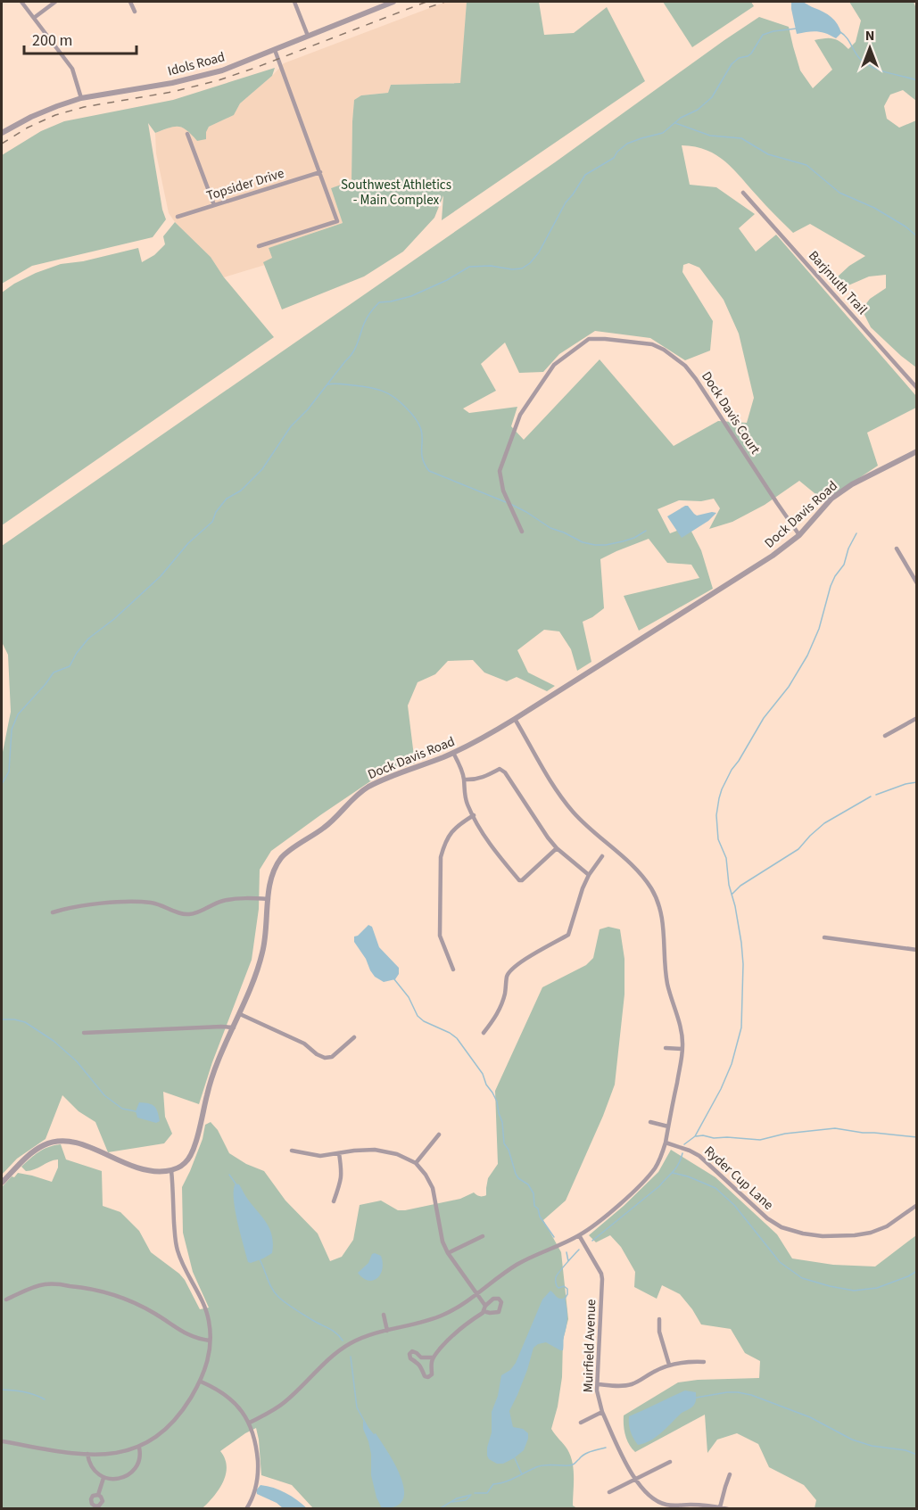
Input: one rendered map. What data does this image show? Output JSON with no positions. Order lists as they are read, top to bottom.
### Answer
{
  "streets": {
    "street": [
      "Idols Road",
      "Topsider Drive",
      "Barjmuth Trail",
      "Dock Davis Court",
      "Dock Davis Road",
      "Ryder Cup Lane",
      "Muirfield Avenue"
    ]
  },
  "crossings": [
    ["Dock Davis Court", "Dock Davis Road"]
  ],
  "parks": ["Southwest Athletics - Main Complex"],
  "scale_bar": "200 m",
  "north": "top"
}
